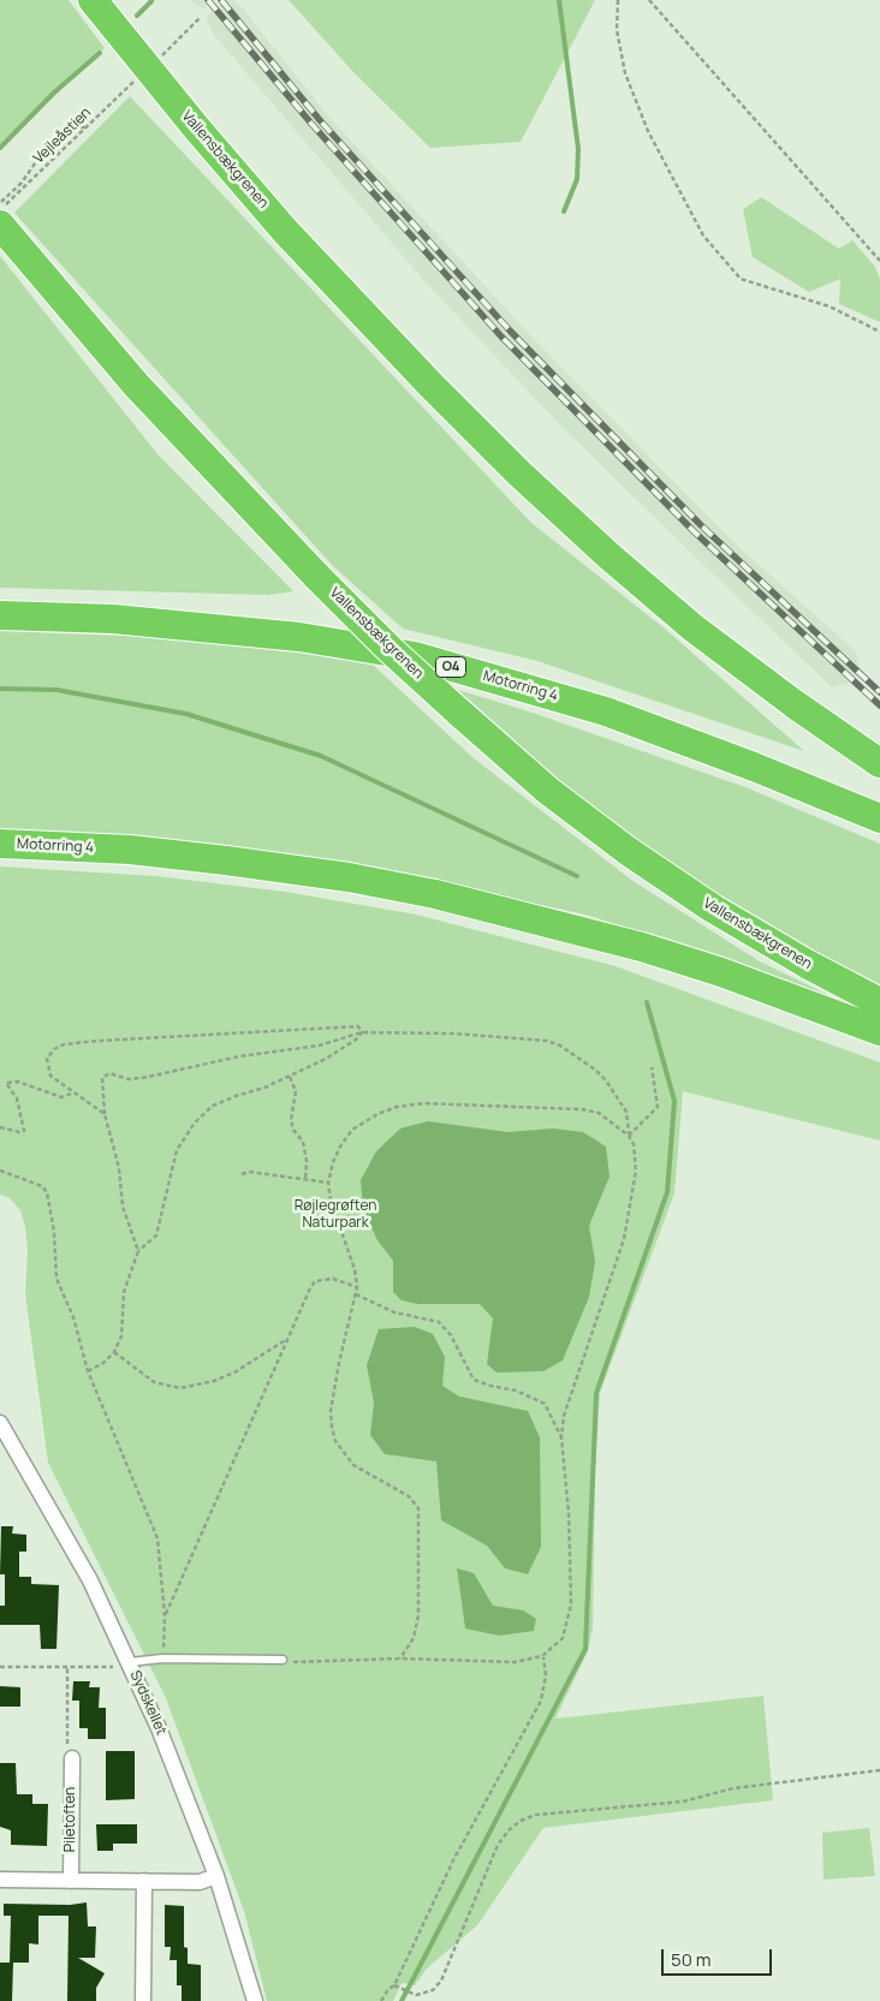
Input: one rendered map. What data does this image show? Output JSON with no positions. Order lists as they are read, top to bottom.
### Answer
{
  "streets": {
    "highway": ["Vallensbækgrenen", "O4", "Motorring 4"],
    "street": ["Sydskellet", "Piletoften"],
    "path": ["Vejleåstien"]
  },
  "crossings": [
    ["Vejleåstien", "Vallensbækgrenen"]
  ],
  "parks": ["Røjlegrøften Naturpark"],
  "scale_bar": "50 m"
}
